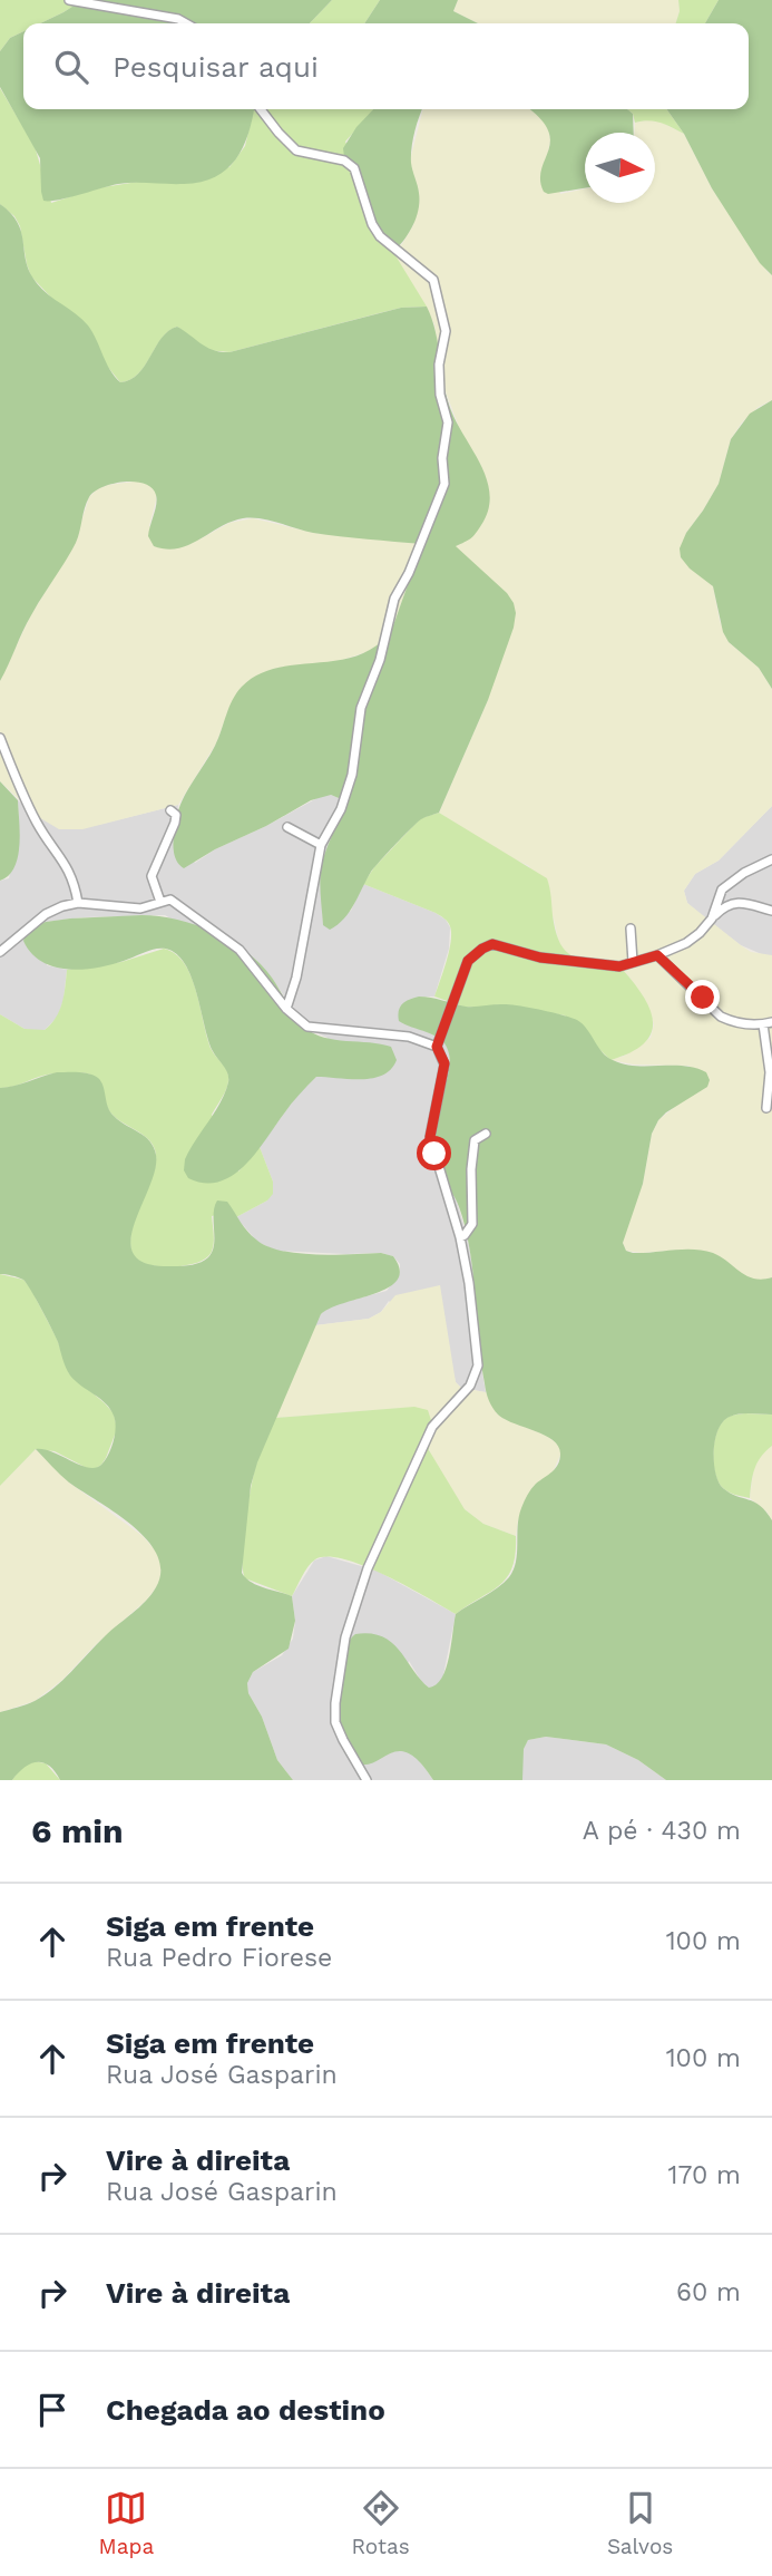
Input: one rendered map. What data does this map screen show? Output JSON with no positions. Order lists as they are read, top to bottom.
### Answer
{
  "north": "right",
  "page": {
    "search": "Pesquisar aqui",
    "heading": ["6 min", "A pé · 430 m"],
    "list": [
      ["Siga em frente", "Rua Pedro Fiorese", "100 m"],
      ["Siga em frente", "Rua José Gasparin", "100 m"],
      ["Vire à direita", "Rua José Gasparin", "170 m"],
      ["Vire à direita", "60 m"],
      "Chegada ao destino"
    ],
    "nav": ["Mapa", "Rotas", "Salvos"]
  }
}
